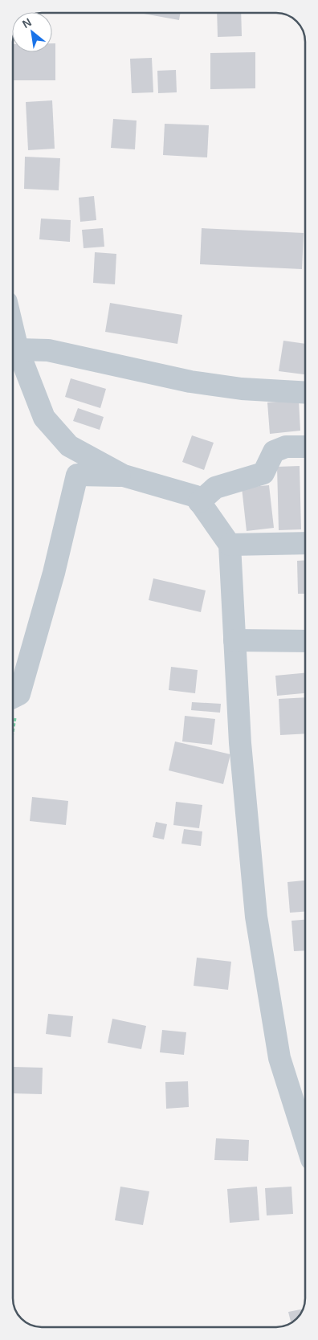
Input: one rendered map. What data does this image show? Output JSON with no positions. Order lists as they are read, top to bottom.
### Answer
{
  "north": "top left"
}
